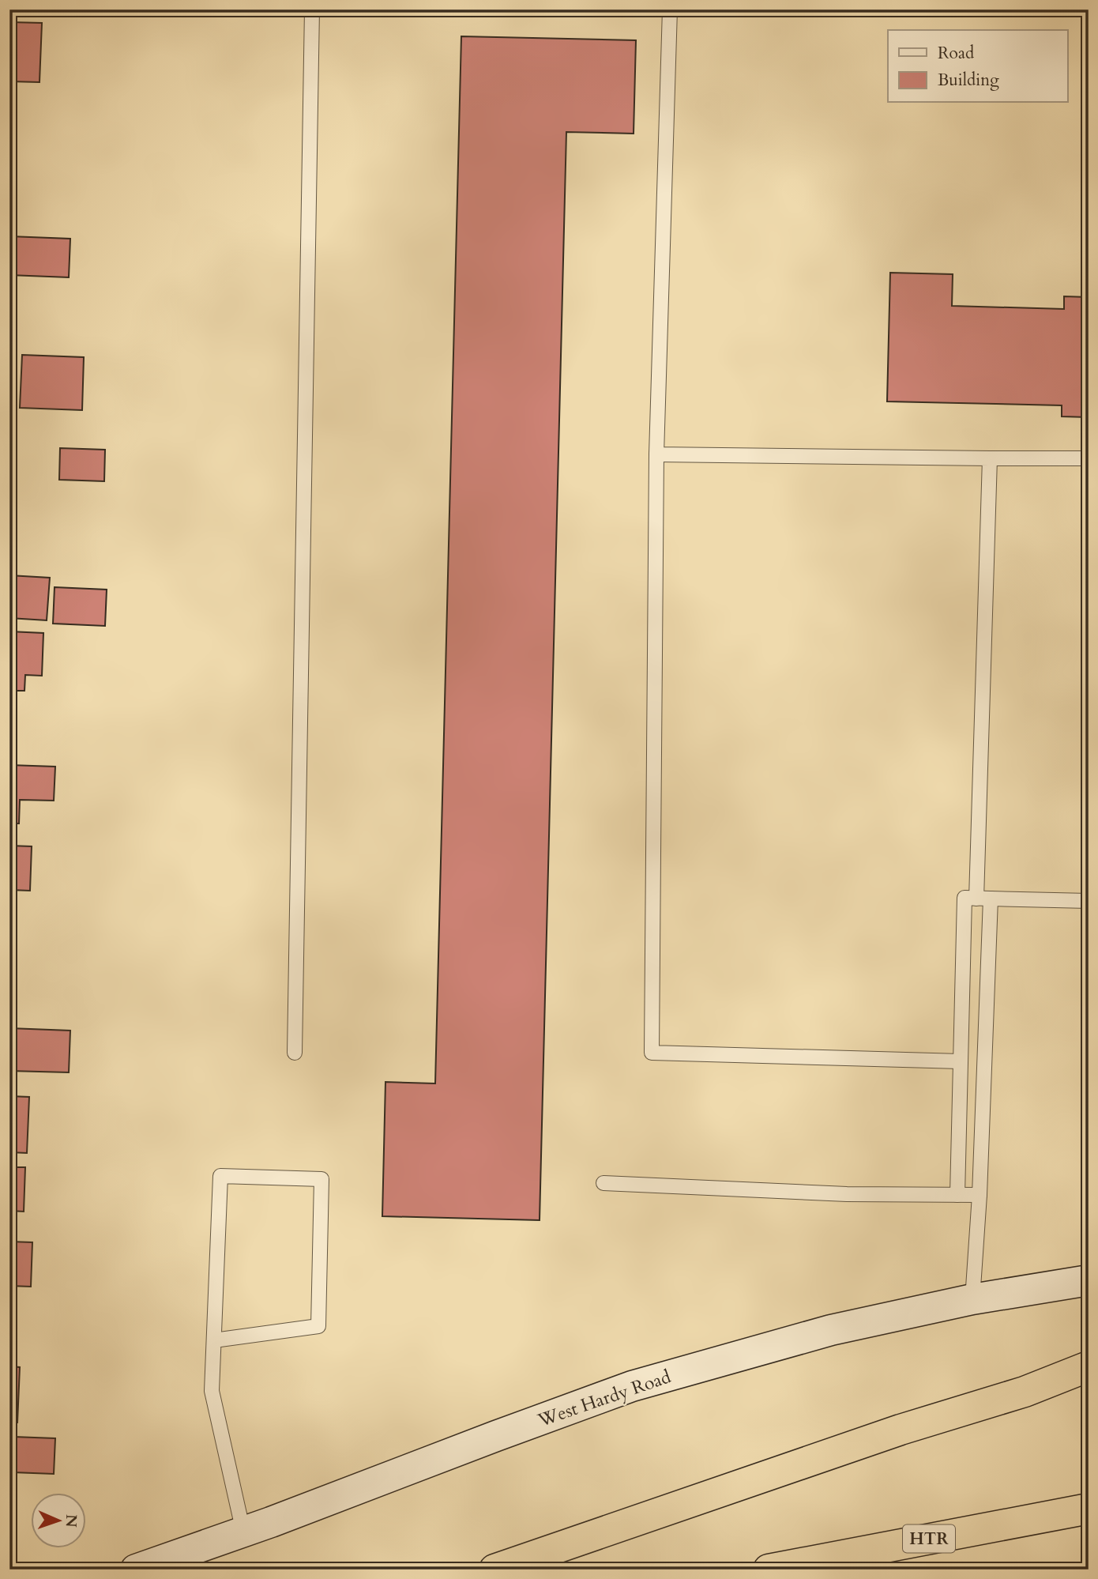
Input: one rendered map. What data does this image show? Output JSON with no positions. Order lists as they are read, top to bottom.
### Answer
{
  "streets": {
    "highway": ["HTR"],
    "main road": ["West Hardy Road"]
  },
  "legend": ["Road", "Building"],
  "north": "right"
}
